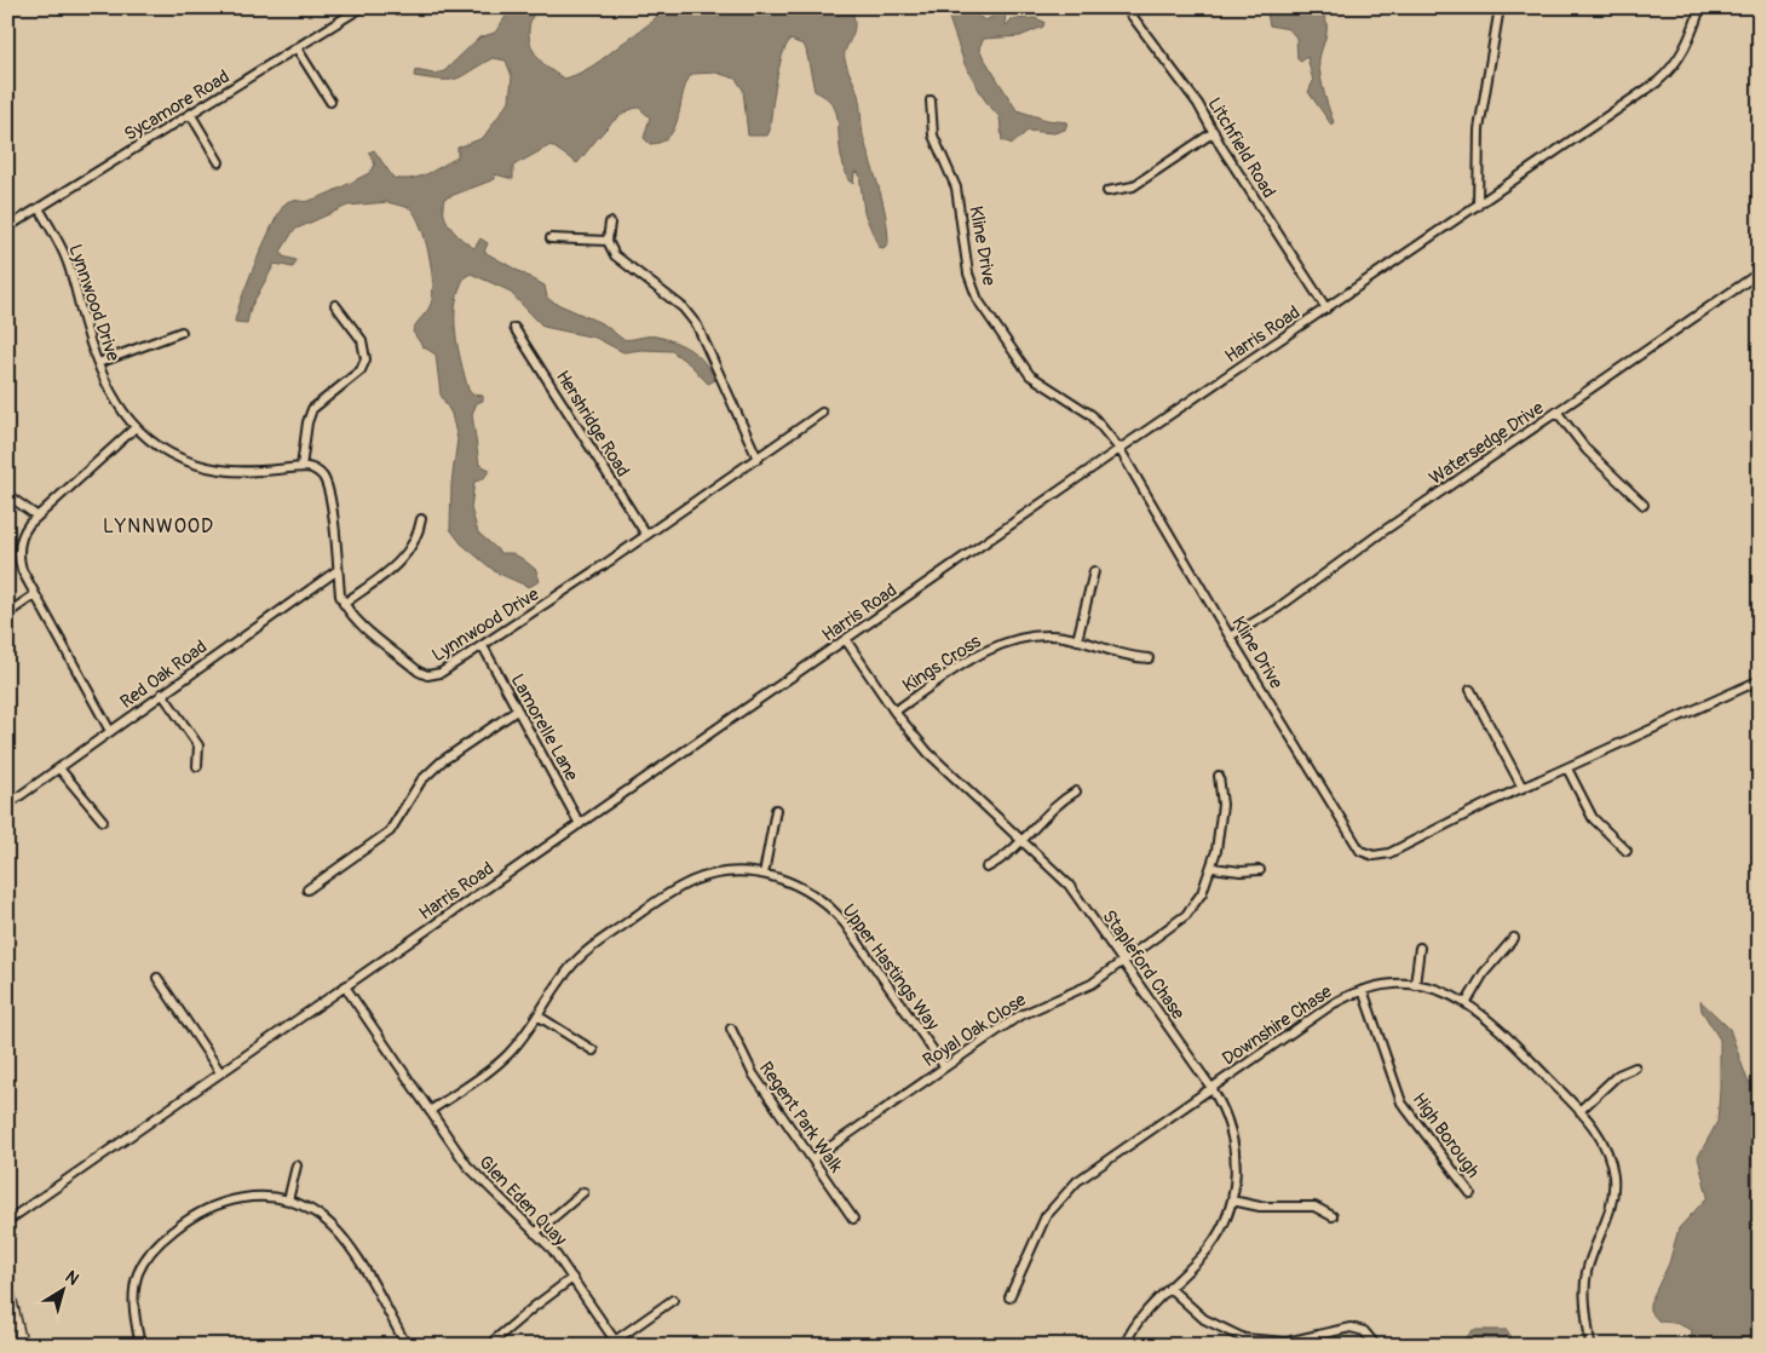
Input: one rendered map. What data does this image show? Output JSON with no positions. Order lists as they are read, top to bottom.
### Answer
{
  "streets": {
    "street": [
      "Sycamore Road",
      "Litchfield Road",
      "Kline Drive",
      "Lynnwood Drive",
      "Harris Road",
      "Hershridge Road",
      "Watersedge Drive",
      "Kings Cross",
      "Red Oak Road",
      "Lamorelle Lane",
      "Stapleford Chase",
      "Upper Hastings Way",
      "Downshire Chase",
      "Royal Oak Close",
      "Regent Park Walk",
      "High Borough",
      "Glen Eden Quay"
    ]
  },
  "crossings": [
    ["Sycamore Road", "Lynnwood Drive"],
    ["Litchfield Road", "Harris Road"],
    ["Kline Drive", "Harris Road"],
    ["Kline Drive", "Watersedge Drive"],
    ["Lynnwood Drive", "Hershridge Road"],
    ["Lynnwood Drive", "Lamorelle Lane"],
    ["Harris Road", "Lamorelle Lane"],
    ["Harris Road", "Stapleford Chase"],
    ["Harris Road", "Glen Eden Quay"],
    ["Kings Cross", "Stapleford Chase"],
    ["Stapleford Chase", "Downshire Chase"],
    ["Stapleford Chase", "Royal Oak Close"],
    ["Upper Hastings Way", "Royal Oak Close"],
    ["Upper Hastings Way", "Glen Eden Quay"],
    ["Downshire Chase", "High Borough"],
    ["Royal Oak Close", "Regent Park Walk"]
  ],
  "districts": ["LYNNWOOD"],
  "north": "top right"
}
